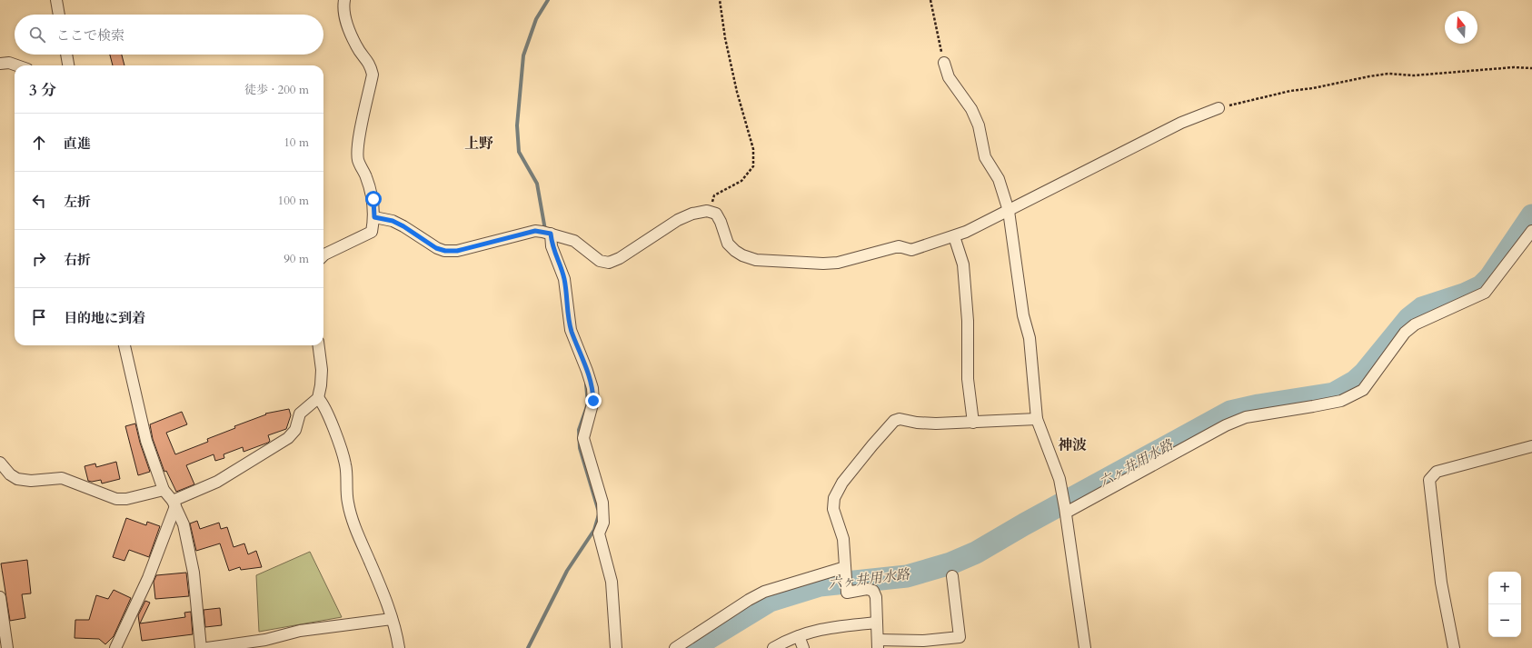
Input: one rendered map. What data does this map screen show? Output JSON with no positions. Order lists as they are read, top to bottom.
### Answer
{
  "districts": ["上野", "神波"],
  "water": ["六ヶ井用水路"],
  "north": "top",
  "page": {
    "search": "ここで検索",
    "heading": ["3 分", "徒歩 · 200 m"],
    "list": [
      ["直進", "10 m"],
      ["左折", "100 m"],
      ["右折", "90 m"],
      "目的地に到着"
    ],
    "map_buttons": ["+", "−"]
  }
}
